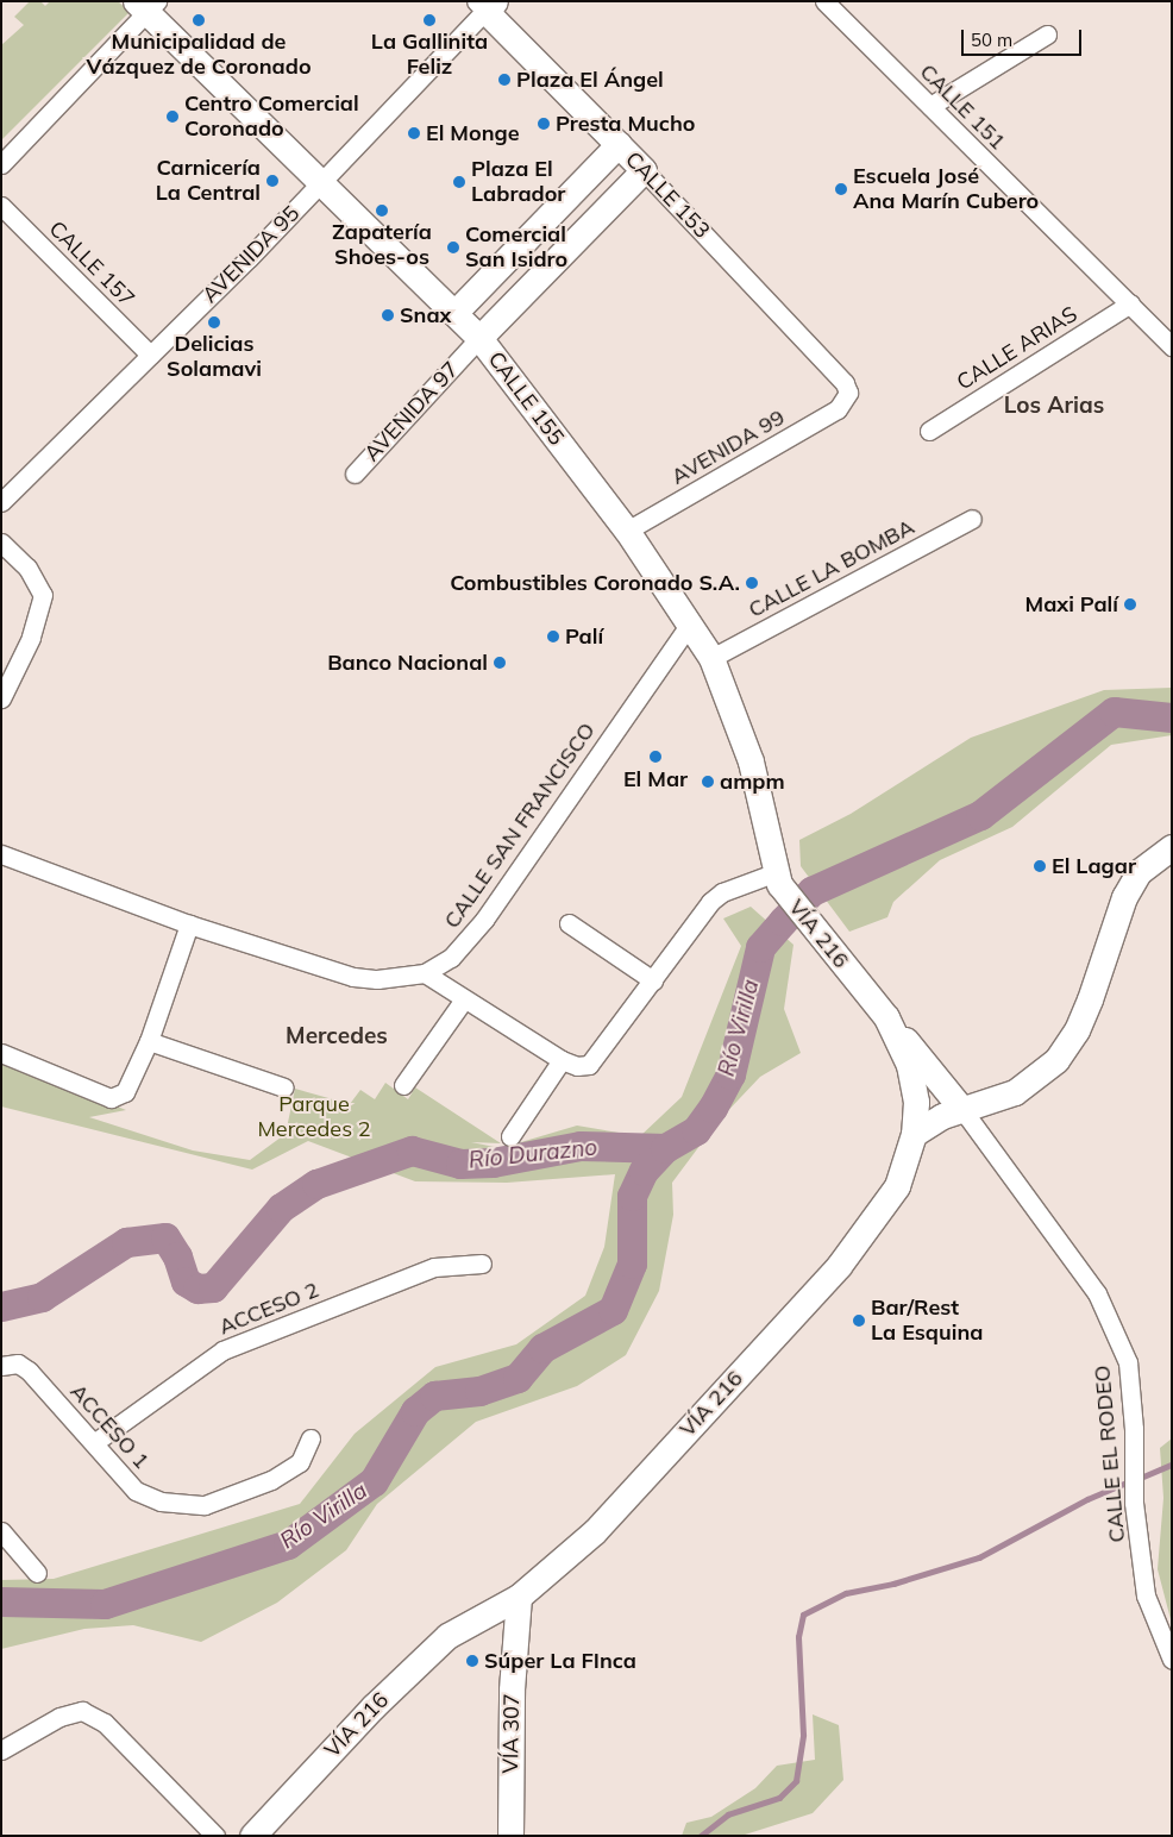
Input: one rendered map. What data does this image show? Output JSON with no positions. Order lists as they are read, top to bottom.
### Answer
{
  "streets": {
    "main road": [
      "CALLE 153",
      "CALLE 155",
      "AVENIDA 97",
      "VÍA 216",
      "VÍA 307"
    ],
    "street": [
      "CALLE 151",
      "AVENIDA 95",
      "CALLE 157",
      "CALLE ARIAS",
      "AVENIDA 99",
      "CALLE LA BOMBA",
      "CALLE SAN FRANCISCO",
      "ACCESO 2",
      "ACCESO 1",
      "CALLE EL RODEO"
    ]
  },
  "crossings": [
    ["CALLE 151", "CALLE ARIAS"],
    ["CALLE 153", "AVENIDA 95"],
    ["CALLE 153", "AVENIDA 97"],
    ["CALLE 153", "AVENIDA 99"],
    ["AVENIDA 95", "CALLE 157"],
    ["AVENIDA 95", "CALLE 155"],
    ["CALLE 155", "AVENIDA 97"],
    ["CALLE 155", "AVENIDA 99"],
    ["CALLE 155", "CALLE LA BOMBA"],
    ["CALLE 155", "CALLE SAN FRANCISCO"],
    ["CALLE 155", "VÍA 216"],
    ["VÍA 216", "VÍA 307"],
    ["ACCESO 2", "ACCESO 1"]
  ],
  "districts": ["Los Arias", "Mercedes"],
  "water": ["Río Virilla", "Río Durazno"],
  "parks": ["Parque Mercedes 2"],
  "places": [
    "Municipalidad de Vázquez de Coronado",
    "La Gallinita Feliz",
    "Plaza El Ángel",
    "Centro Comercial Coronado",
    "Presta Mucho",
    "El Monge",
    "Carnicería La Central",
    "Plaza El Labrador",
    "Escuela José Ana Marín Cubero",
    "Zapatería Shoes-os",
    "Comercial San Isidro",
    "Snax",
    "Delicias Solamavi",
    "Combustibles Coronado S.A.",
    "Maxi Palí",
    "Palí",
    "Banco Nacional",
    "El Mar",
    "ampm",
    "El Lagar",
    "Bar/Rest La Esquina",
    "Súper La FInca"
  ],
  "scale_bar": "50 m"
}
